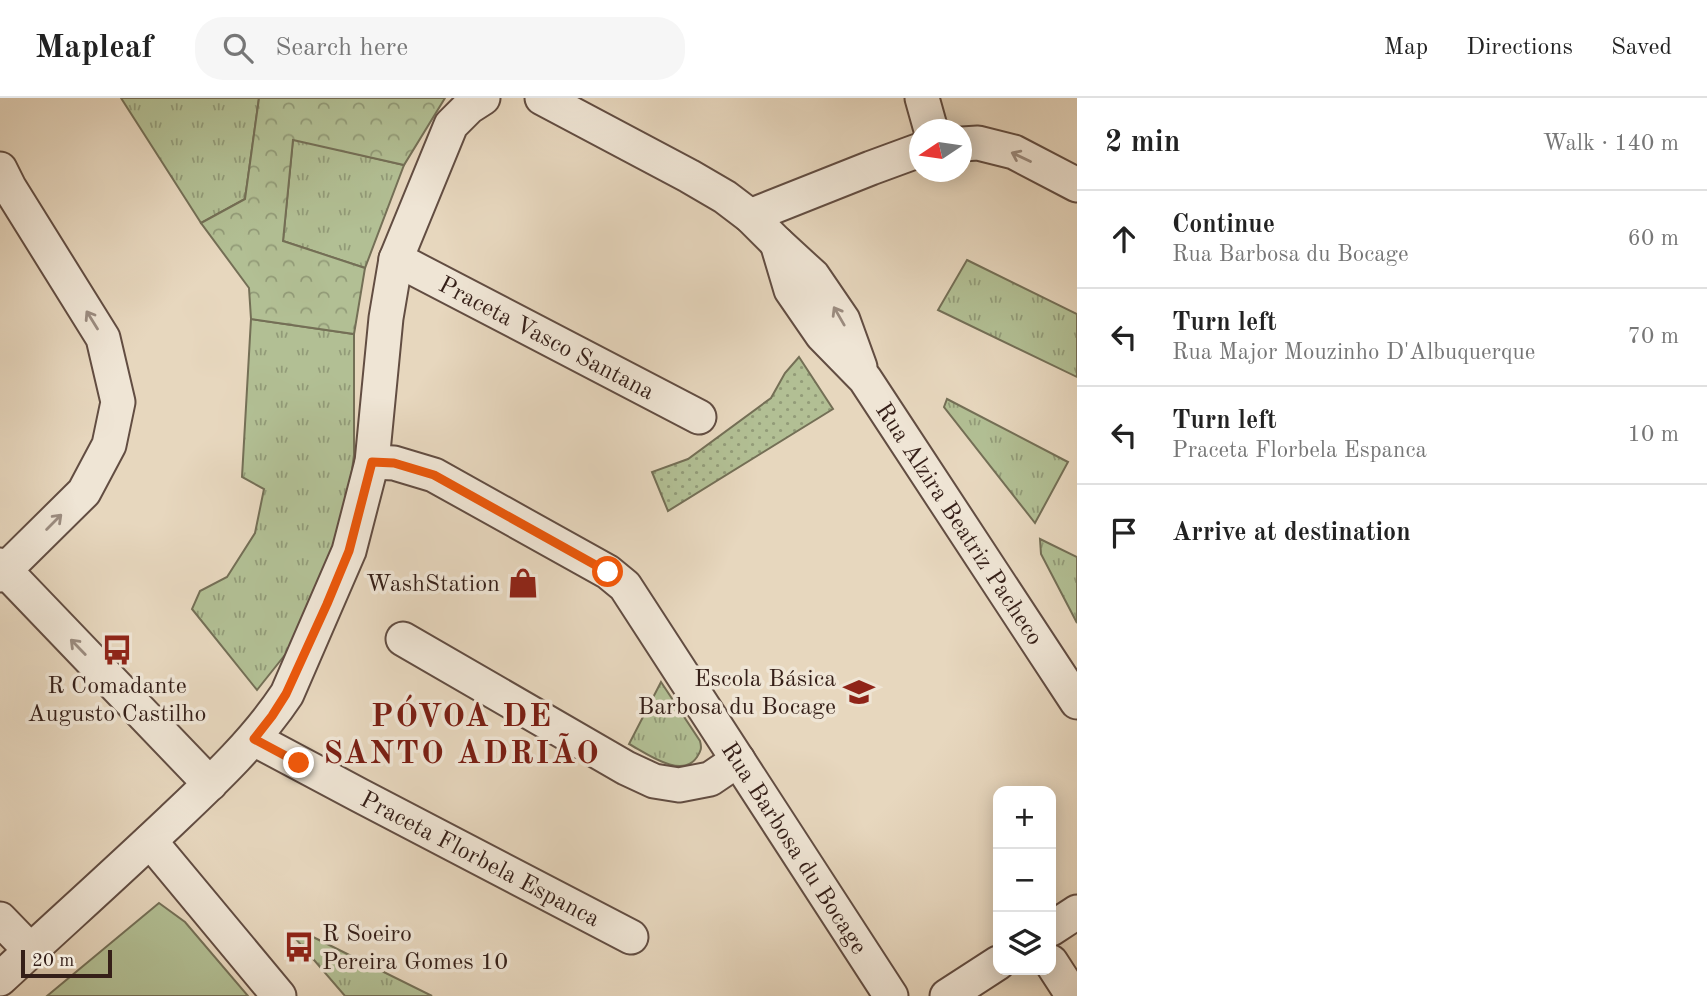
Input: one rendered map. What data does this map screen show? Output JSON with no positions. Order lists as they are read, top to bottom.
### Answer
{
  "streets": {
    "street": [
      "Praceta Vasco Santana",
      "Rua Alzira Beatriz Pacheco",
      "Rua Barbosa du Bocage",
      "Praceta Florbela Espanca"
    ]
  },
  "districts": ["PÓVOA DE SANTO ADRIÃO"],
  "places": {
    "shop": ["WashStation"],
    "bus stop": ["R Comadante Augusto Castilho", "R Soeiro Pereira Gomes 10"],
    "school or university": ["Escola Básica Barbosa du Bocage"]
  },
  "scale_bar": "20 m",
  "north": "left",
  "page": {
    "header": "Mapleaf",
    "search": "Search here",
    "nav": ["Map", "Directions", "Saved"],
    "heading": ["2 min", "Walk · 140 m"],
    "list": [
      ["Continue", "Rua Barbosa du Bocage", "60 m"],
      ["Turn left", "Rua Major Mouzinho D'Albuquerque", "70 m"],
      ["Turn left", "Praceta Florbela Espanca", "10 m"],
      "Arrive at destination"
    ],
    "map_buttons": ["+", "−"],
    "scale": "20 m"
  }
}
